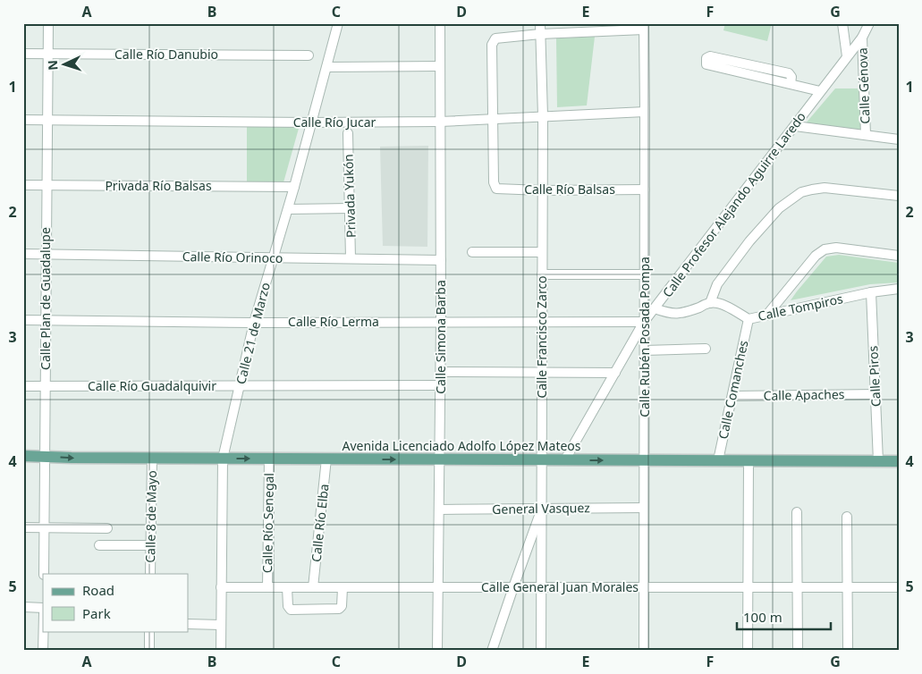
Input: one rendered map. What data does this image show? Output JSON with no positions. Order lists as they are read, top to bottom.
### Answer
{
  "streets": {
    "main road": ["Avenida Licenciado Adolfo López Mateos"],
    "street": [
      "Calle Río Danubio",
      "Calle Génova",
      "Calle Río Jucar",
      "Privada Río Balsas",
      "Calle Río Balsas",
      "Privada Yukón",
      "Calle Profesor Alejando Aguirre Laredo",
      "Calle Río Orinoco",
      "Calle Plan de Guadalupe",
      "Calle Tompiros",
      "Calle Río Lerma",
      "Calle 21 de Marzo",
      "Calle Simona Barba",
      "Calle Francisco Zarco",
      "Calle Rubén Posada Pompa",
      "Calle Piros",
      "Calle Río Guadalquivir",
      "Calle Comanches",
      "Calle Apaches",
      "General Vasquez",
      "Calle 8 de Mayo",
      "Calle Río Senegal",
      "Calle Río Elba",
      "Calle General Juan Morales"
    ]
  },
  "crossings": [
    ["Calle Río Danubio", "Calle Plan de Guadalupe"],
    ["Calle Génova", "Calle Profesor Alejando Aguirre Laredo"],
    ["Calle Río Jucar", "Calle Río Balsas"],
    ["Calle Río Jucar", "Calle Plan de Guadalupe"],
    ["Calle Río Jucar", "Calle 21 de Marzo"],
    ["Calle Río Jucar", "Calle Simona Barba"],
    ["Calle Río Jucar", "Calle Francisco Zarco"],
    ["Calle Río Jucar", "Calle Rubén Posada Pompa"],
    ["Privada Río Balsas", "Calle Plan de Guadalupe"],
    ["Privada Río Balsas", "Calle 21 de Marzo"],
    ["Calle Río Balsas", "Calle Francisco Zarco"],
    ["Calle Río Balsas", "Calle Rubén Posada Pompa"],
    ["Privada Yukón", "Calle Río Orinoco"],
    ["Calle Profesor Alejando Aguirre Laredo", "Calle Río Lerma"],
    ["Calle Profesor Alejando Aguirre Laredo", "Calle Rubén Posada Pompa"],
    ["Calle Profesor Alejando Aguirre Laredo", "Avenida Licenciado Adolfo López Mateos"],
    ["Calle Río Orinoco", "Calle Plan de Guadalupe"],
    ["Calle Río Orinoco", "Calle 21 de Marzo"],
    ["Calle Río Orinoco", "Calle Simona Barba"],
    ["Calle Plan de Guadalupe", "Calle Río Lerma"],
    ["Calle Plan de Guadalupe", "Calle Río Guadalquivir"],
    ["Calle Plan de Guadalupe", "Avenida Licenciado Adolfo López Mateos"],
    ["Calle Tompiros", "Calle Piros"],
    ["Calle Tompiros", "Calle Comanches"],
    ["Calle Río Lerma", "Calle 21 de Marzo"],
    ["Calle Río Lerma", "Calle Simona Barba"],
    ["Calle Río Lerma", "Calle Francisco Zarco"],
    ["Calle Río Lerma", "Calle Rubén Posada Pompa"],
    ["Calle 21 de Marzo", "Calle Río Guadalquivir"],
    ["Calle 21 de Marzo", "Avenida Licenciado Adolfo López Mateos"],
    ["Calle 21 de Marzo", "Calle General Juan Morales"],
    ["Calle Simona Barba", "Calle Río Guadalquivir"],
    ["Calle Simona Barba", "Avenida Licenciado Adolfo López Mateos"],
    ["Calle Simona Barba", "General Vasquez"],
    ["Calle Simona Barba", "Calle General Juan Morales"],
    ["Calle Francisco Zarco", "Avenida Licenciado Adolfo López Mateos"],
    ["Calle Francisco Zarco", "General Vasquez"],
    ["Calle Francisco Zarco", "Calle General Juan Morales"],
    ["Calle Rubén Posada Pompa", "Avenida Licenciado Adolfo López Mateos"],
    ["Calle Rubén Posada Pompa", "General Vasquez"],
    ["Calle Rubén Posada Pompa", "Calle General Juan Morales"],
    ["Calle Piros", "Calle Apaches"],
    ["Calle Piros", "Avenida Licenciado Adolfo López Mateos"],
    ["Calle Comanches", "Calle Apaches"],
    ["Calle Comanches", "Avenida Licenciado Adolfo López Mateos"],
    ["Avenida Licenciado Adolfo López Mateos", "Calle 8 de Mayo"],
    ["Avenida Licenciado Adolfo López Mateos", "Calle Río Senegal"],
    ["Avenida Licenciado Adolfo López Mateos", "Calle Río Elba"],
    ["Calle Río Senegal", "Calle General Juan Morales"],
    ["Calle Río Elba", "Calle General Juan Morales"]
  ],
  "one_way": ["Avenida Licenciado Adolfo López Mateos"],
  "legend": ["Road", "Park"],
  "scale_bar": "100 m",
  "north": "left",
  "grid": {
    "columns": [
      "A",
      "B",
      "C",
      "D",
      "E",
      "F",
      "G"
    ],
    "rows": [
      "1",
      "2",
      "3",
      "4",
      "5"
    ]
  }
}
